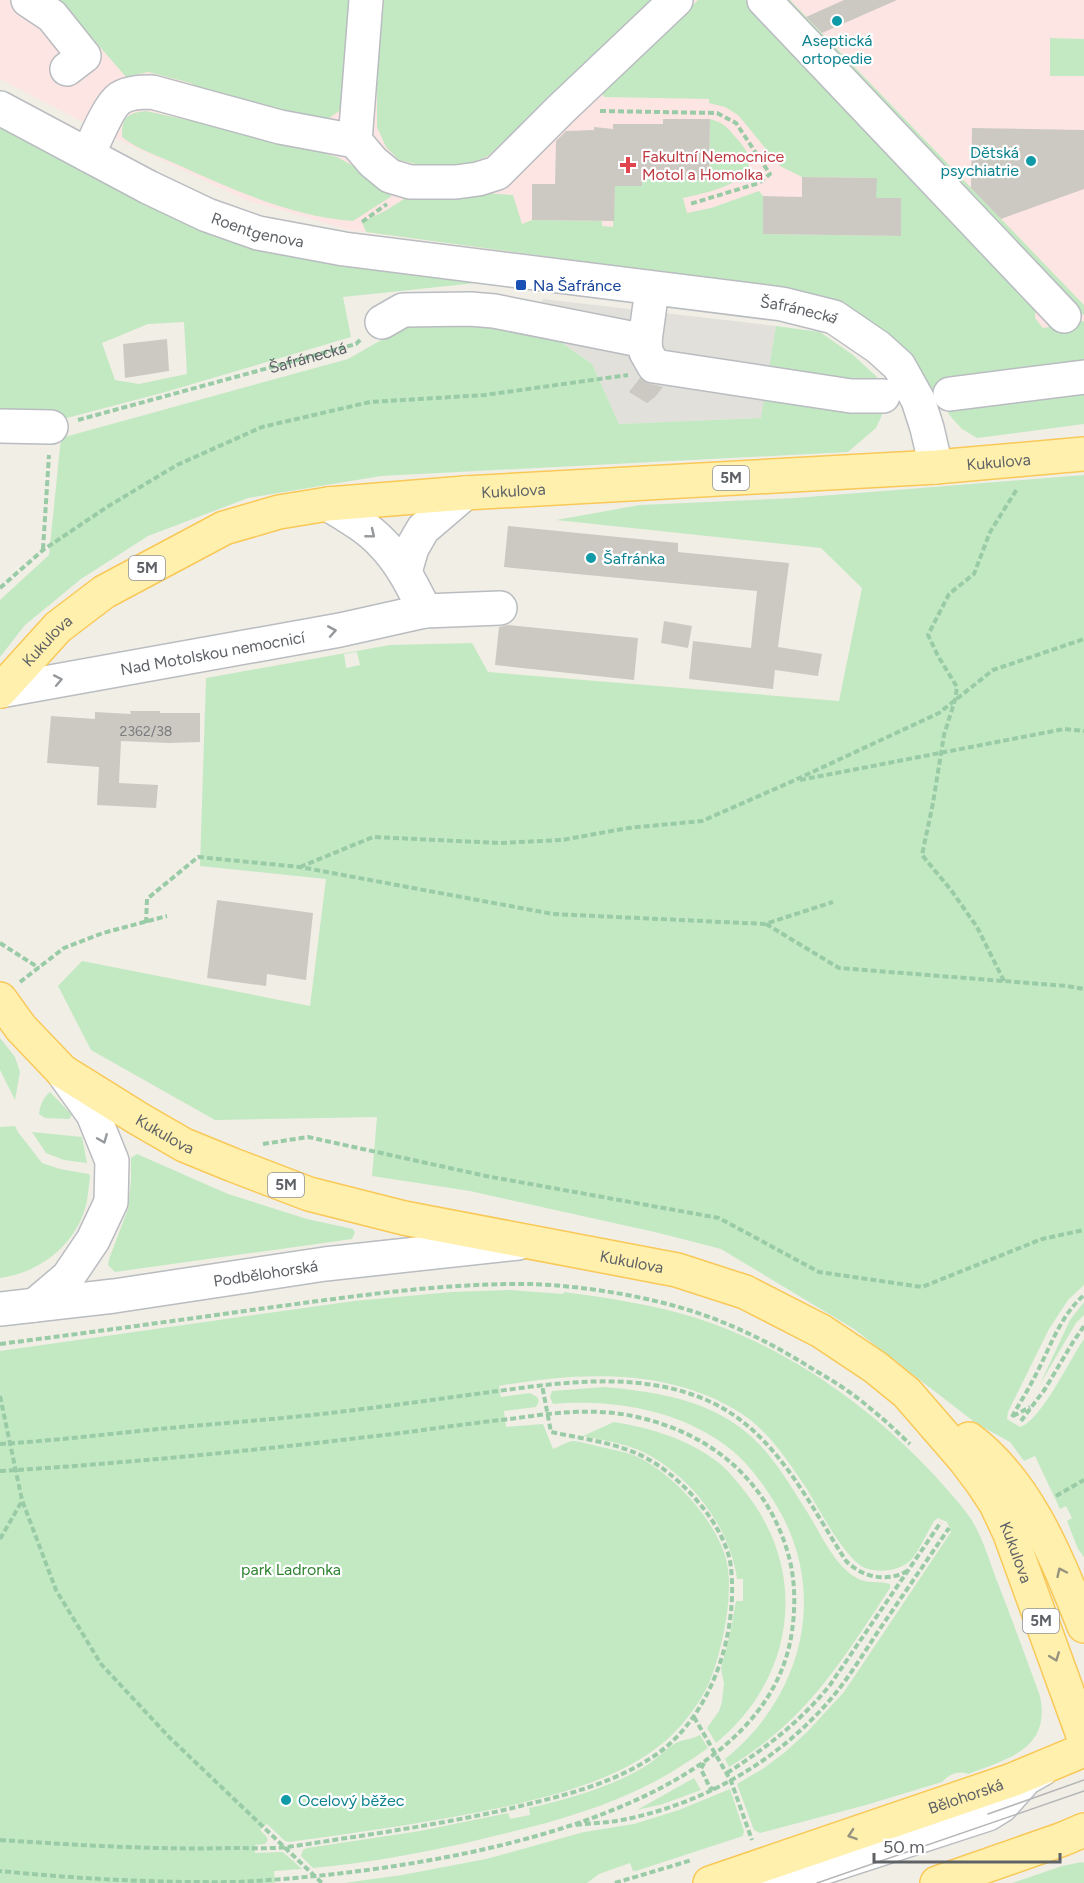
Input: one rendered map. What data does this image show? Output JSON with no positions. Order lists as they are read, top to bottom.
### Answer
{
  "streets": {
    "main road": ["Kukulova", "5M", "Bělohorská"],
    "street": [
      "Roentgenova",
      "Šafránecká",
      "Nad Motolskou nemocnicí",
      "Podbělohorská"
    ]
  },
  "crossings": [
    ["Roentgenova", "Šafránecká"],
    ["Šafránecká", "Kukulova"],
    ["Kukulova", "5M"],
    ["Kukulova", "Nad Motolskou nemocnicí"],
    ["Kukulova", "Podbělohorská"]
  ],
  "one_way": ["Nad Motolskou nemocnicí"],
  "parks": ["park Ladronka"],
  "places": {
    "other": [
      "Aseptická ortopedie",
      "Dětská psychiatrie",
      "Šafránka",
      "Ocelový běžec"
    ],
    "health": ["Fakultní Nemocnice Motol a Homolka"],
    "transit": ["Na Šafránce"]
  },
  "house_numbers": ["2362/38"],
  "scale_bar": "50 m"
}
